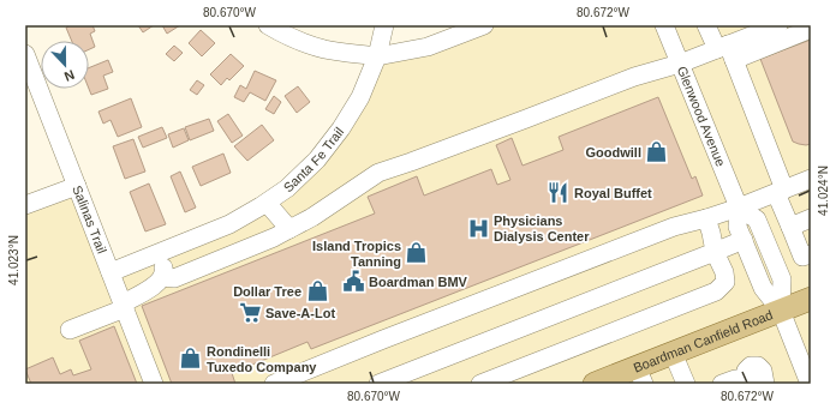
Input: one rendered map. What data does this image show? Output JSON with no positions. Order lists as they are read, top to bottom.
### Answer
{
  "streets": {
    "main road": ["Boardman Canfield Road"],
    "street": ["Glenwood Avenue", "Santa Fe Trail", "Salinas Trail"]
  },
  "crossings": [
    ["Glenwood Avenue", "Boardman Canfield Road"],
    ["Santa Fe Trail", "Salinas Trail"]
  ],
  "places": {
    "shop": [
      "Goodwill",
      "Island Tropics Tanning",
      "Dollar Tree",
      "Rondinelli Tuxedo Company"
    ],
    "restaurant": ["Royal Buffet"],
    "hospital": ["Physicians Dialysis Center"],
    "public building": ["Boardman BMV"],
    "supermarket": ["Save-A-Lot"]
  },
  "north": "bottom",
  "coordinates": [
    "80.670°W",
    "80.672°W",
    "41.024°N",
    "41.023°N"
  ]
}
